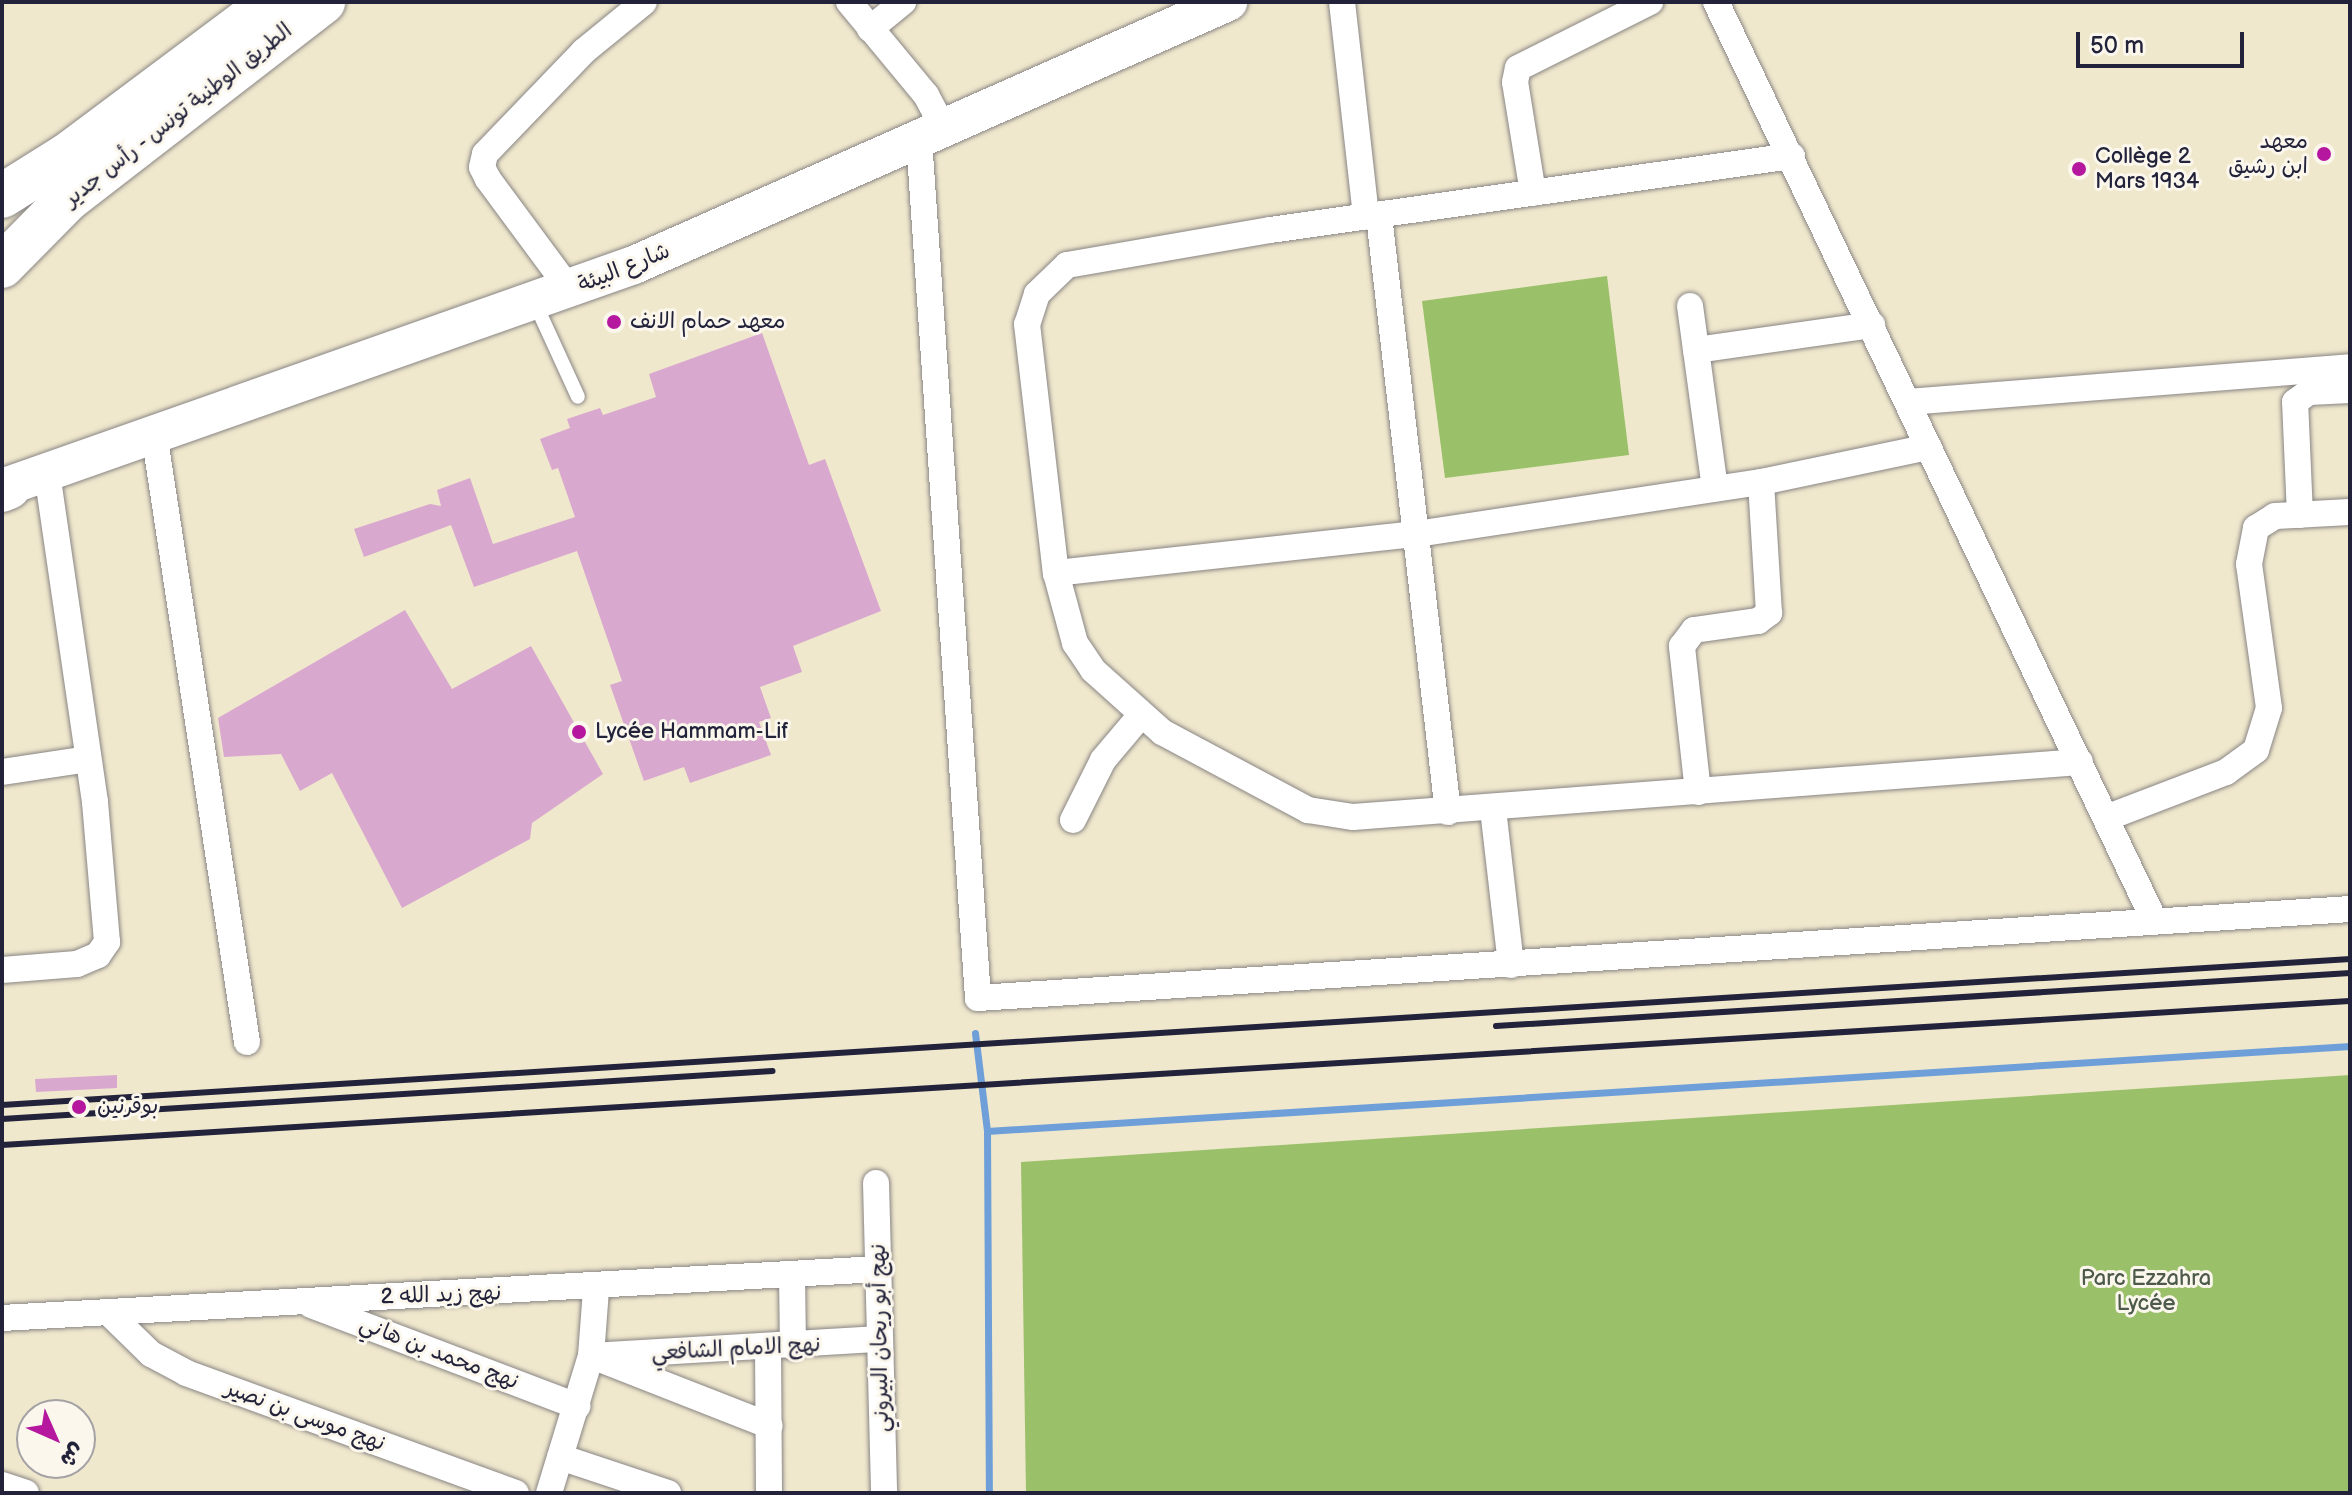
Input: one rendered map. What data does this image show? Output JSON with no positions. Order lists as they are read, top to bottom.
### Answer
{
  "streets": {
    "highway": ["الطريق الوطنية تونس - رأس جدير"],
    "main road": ["شارع البيئة"],
    "street": [
      "نهج زيد الله 2",
      "نهج أبو ريحان البيروني",
      "نهج الامام الشافعي",
      "نهج محمد بن هاني",
      "نهج موسى بن نصير"
    ]
  },
  "crossings": [
    ["نهج زيد الله 2", "نهج أبو ريحان البيروني"],
    ["نهج زيد الله 2", "نهج محمد بن هاني"],
    ["نهج زيد الله 2", "نهج موسى بن نصير"],
    ["نهج أبو ريحان البيروني", "نهج الامام الشافعي"]
  ],
  "parks": ["Parc Ezzahra Lycée"],
  "places": [
    "معهد ابن رشيق",
    "Collège 2 Mars 1934",
    "معهد حمام الانف",
    "Lycée Hammam-Lif",
    "بوقرنين"
  ],
  "scale_bar": "50 m",
  "north": "bottom right"
}
